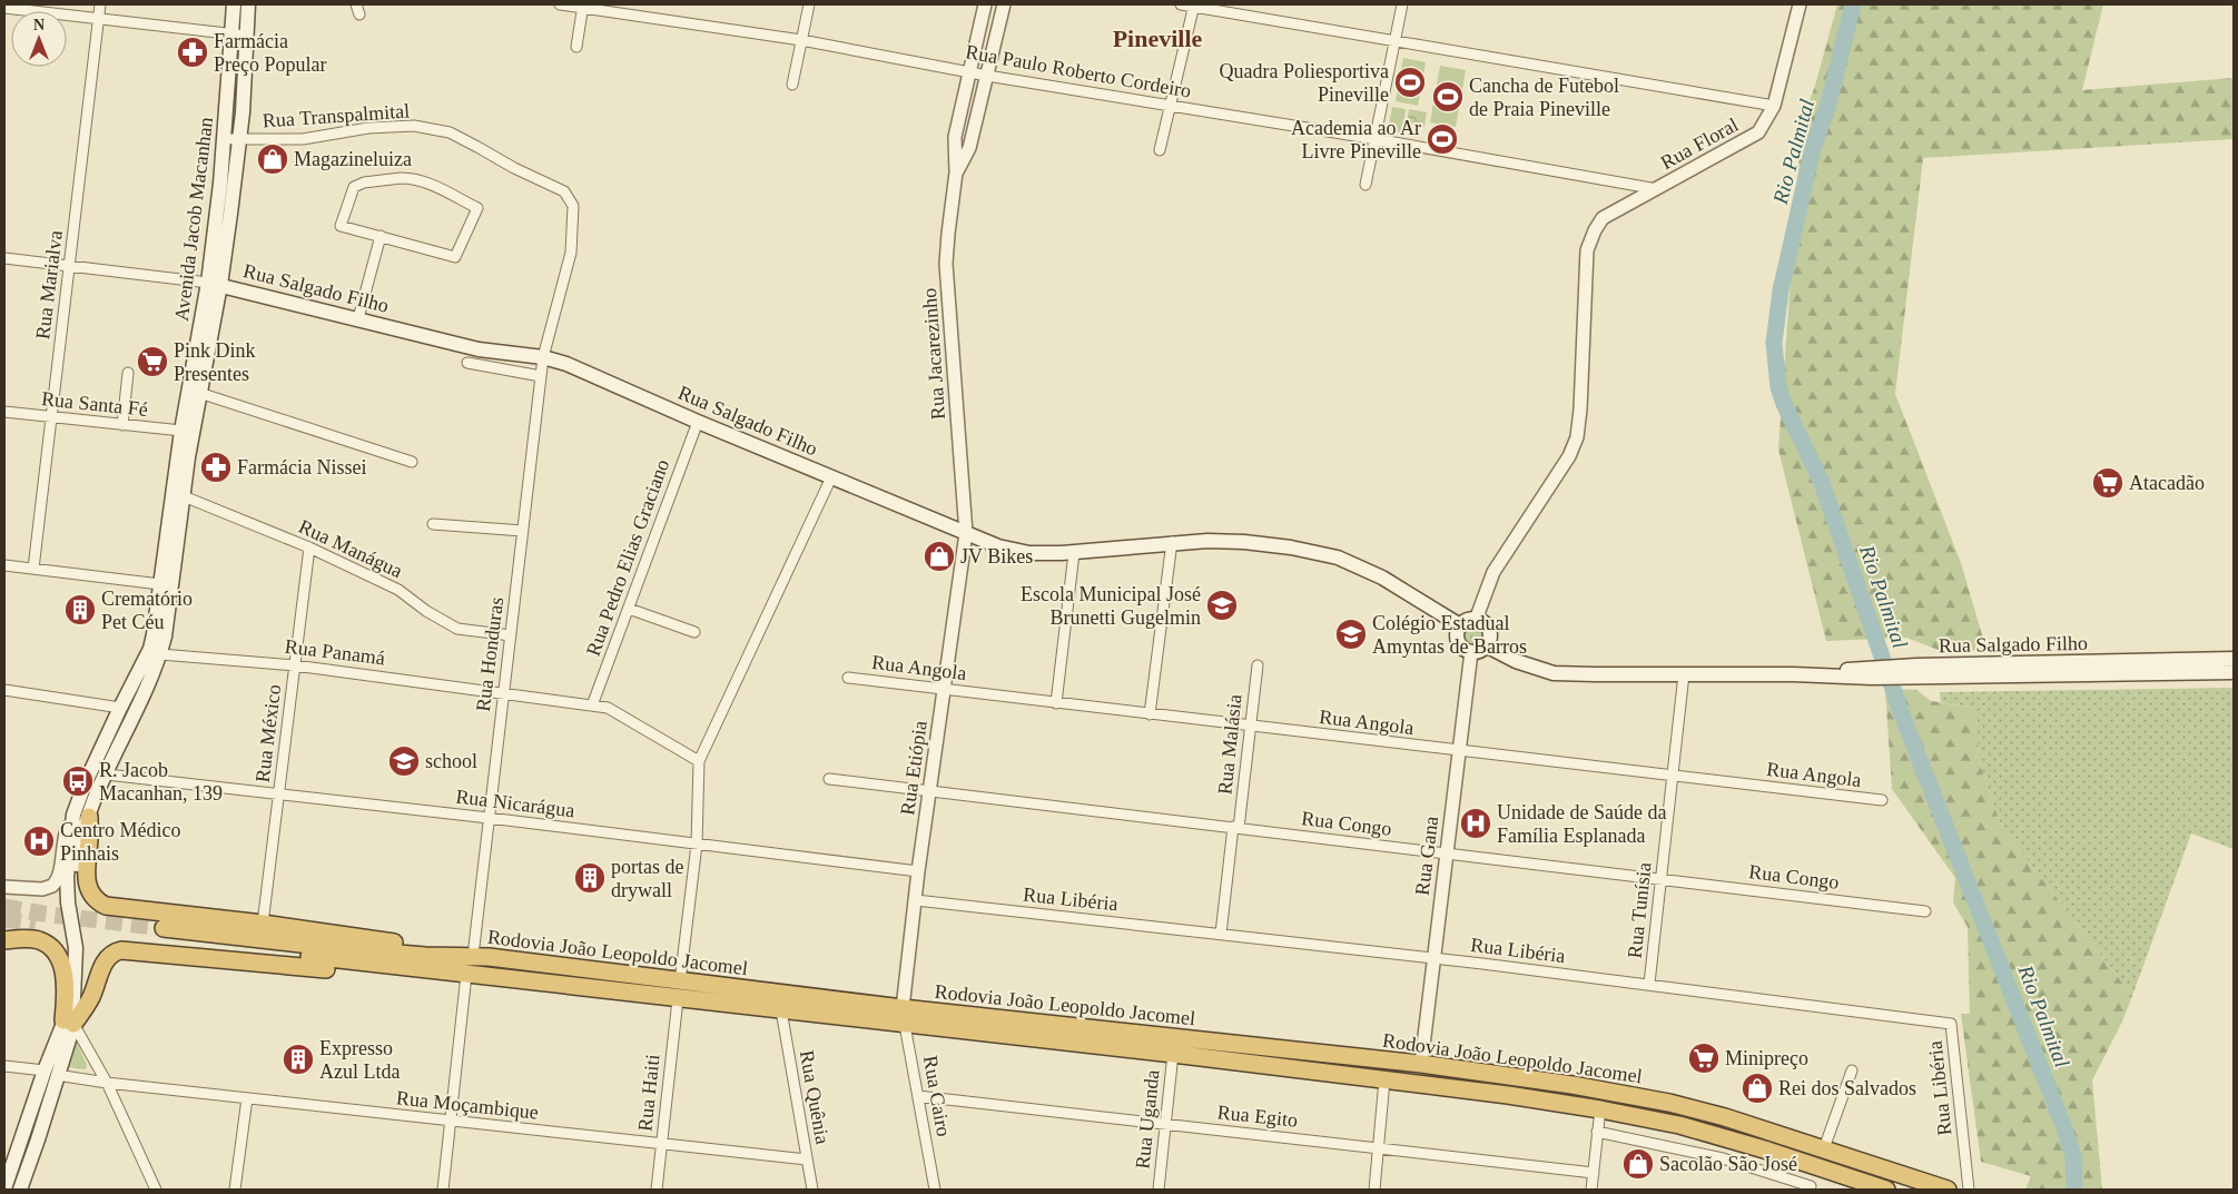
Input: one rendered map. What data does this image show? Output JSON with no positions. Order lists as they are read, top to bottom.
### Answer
{
  "streets": {
    "highway": ["Rodovia João Leopoldo Jacomel"],
    "main road": ["Avenida Jacob Macanhan", "Rua Salgado Filho"],
    "street": [
      "Rua Paulo Roberto Cordeiro",
      "Rua Transpalmital",
      "Rua Floral",
      "Rua Marialva",
      "Rua Jacarezinho",
      "Rua Santa Fé",
      "Rua Manágua",
      "Rua Pedro Elias Graciano",
      "Rua Panamá",
      "Rua Honduras",
      "Rua Angola",
      "Rua México",
      "Rua Malásia",
      "Rua Etiópia",
      "Rua Nicarágua",
      "Rua Congo",
      "Rua Gana",
      "Rua Libéria",
      "Rua Tunísia",
      "Rua Haiti",
      "Rua Cairo",
      "Rua Quênia",
      "Rua Moçambique",
      "Rua Egito",
      "Rua Uganda"
    ]
  },
  "crossings": [
    ["Rua Paulo Roberto Cordeiro", "Rua Floral"],
    ["Rua Paulo Roberto Cordeiro", "Rua Jacarezinho"],
    ["Rua Transpalmital", "Avenida Jacob Macanhan"],
    ["Rua Transpalmital", "Rua Salgado Filho"],
    ["Rua Transpalmital", "Rua Honduras"],
    ["Rua Floral", "Rua Salgado Filho"],
    ["Rua Floral", "Rua Gana"],
    ["Avenida Jacob Macanhan", "Rua Salgado Filho"],
    ["Avenida Jacob Macanhan", "Rua Santa Fé"],
    ["Avenida Jacob Macanhan", "Rua Manágua"],
    ["Avenida Jacob Macanhan", "Rua Panamá"],
    ["Avenida Jacob Macanhan", "Rua Nicarágua"],
    ["Avenida Jacob Macanhan", "Rua Moçambique"],
    ["Rua Marialva", "Rua Salgado Filho"],
    ["Rua Marialva", "Rua Santa Fé"],
    ["Rua Salgado Filho", "Rua Jacarezinho"],
    ["Rua Salgado Filho", "Rua Pedro Elias Graciano"],
    ["Rua Salgado Filho", "Rua Honduras"],
    ["Rua Salgado Filho", "Rua Etiópia"],
    ["Rua Salgado Filho", "Rua Gana"],
    ["Rua Salgado Filho", "Rua Tunísia"],
    ["Rua Jacarezinho", "Rua Etiópia"],
    ["Rua Manágua", "Rua Honduras"],
    ["Rua Manágua", "Rua México"],
    ["Rua Panamá", "Rua Honduras"],
    ["Rua Panamá", "Rua México"],
    ["Rua Honduras", "Rua Nicarágua"],
    ["Rua Honduras", "Rodovia João Leopoldo Jacomel"],
    ["Rua Angola", "Rua Malásia"],
    ["Rua Angola", "Rua Etiópia"],
    ["Rua Angola", "Rua Gana"],
    ["Rua Angola", "Rua Tunísia"],
    ["Rua México", "Rua Nicarágua"],
    ["Rua Malásia", "Rua Congo"],
    ["Rua Malásia", "Rua Libéria"],
    ["Rua Etiópia", "Rua Nicarágua"],
    ["Rua Etiópia", "Rua Congo"],
    ["Rua Etiópia", "Rua Libéria"],
    ["Rua Etiópia", "Rodovia João Leopoldo Jacomel"],
    ["Rua Etiópia", "Rua Cairo"],
    ["Rua Congo", "Rua Gana"],
    ["Rua Congo", "Rua Tunísia"],
    ["Rua Gana", "Rua Libéria"],
    ["Rua Gana", "Rodovia João Leopoldo Jacomel"],
    ["Rua Libéria", "Rua Tunísia"],
    ["Rodovia João Leopoldo Jacomel", "Rua Haiti"],
    ["Rodovia João Leopoldo Jacomel", "Rua Cairo"],
    ["Rodovia João Leopoldo Jacomel", "Rua Quênia"],
    ["Rodovia João Leopoldo Jacomel", "Rua Uganda"],
    ["Rua Haiti", "Rua Moçambique"],
    ["Rua Cairo", "Rua Egito"],
    ["Rua Quênia", "Rua Moçambique"],
    ["Rua Egito", "Rua Uganda"]
  ],
  "districts": ["Pineville"],
  "water": ["Rio Palmital"],
  "places": {
    "pharmacy": ["Farmácia Preço Popular", "Farmácia Nissei"],
    "sports": ["Quadra Poliesportiva Pineville", "Cancha de Futebol de Praia Pineville", "Academia ao Ar Livre Pineville"],
    "shop": [
      "Magazineluiza",
      "JV Bikes",
      "Rei dos Salvados",
      "Sacolão São José"
    ],
    "supermarket": ["Pink Dink Presentes", "Atacadão", "Minipreço"],
    "school or university": ["Escola Municipal José Brunetti Gugelmin", "Colégio Estadual Amyntas de Barros", "school"],
    "building": ["Crematório Pet Céu", "portas de drywall", "Expresso Azul Ltda"],
    "bus stop": ["R. Jacob Macanhan, 139"],
    "hospital": ["Unidade de Saúde da Família Esplanada", "Centro Médico Pinhais"]
  },
  "north": "top"
}
